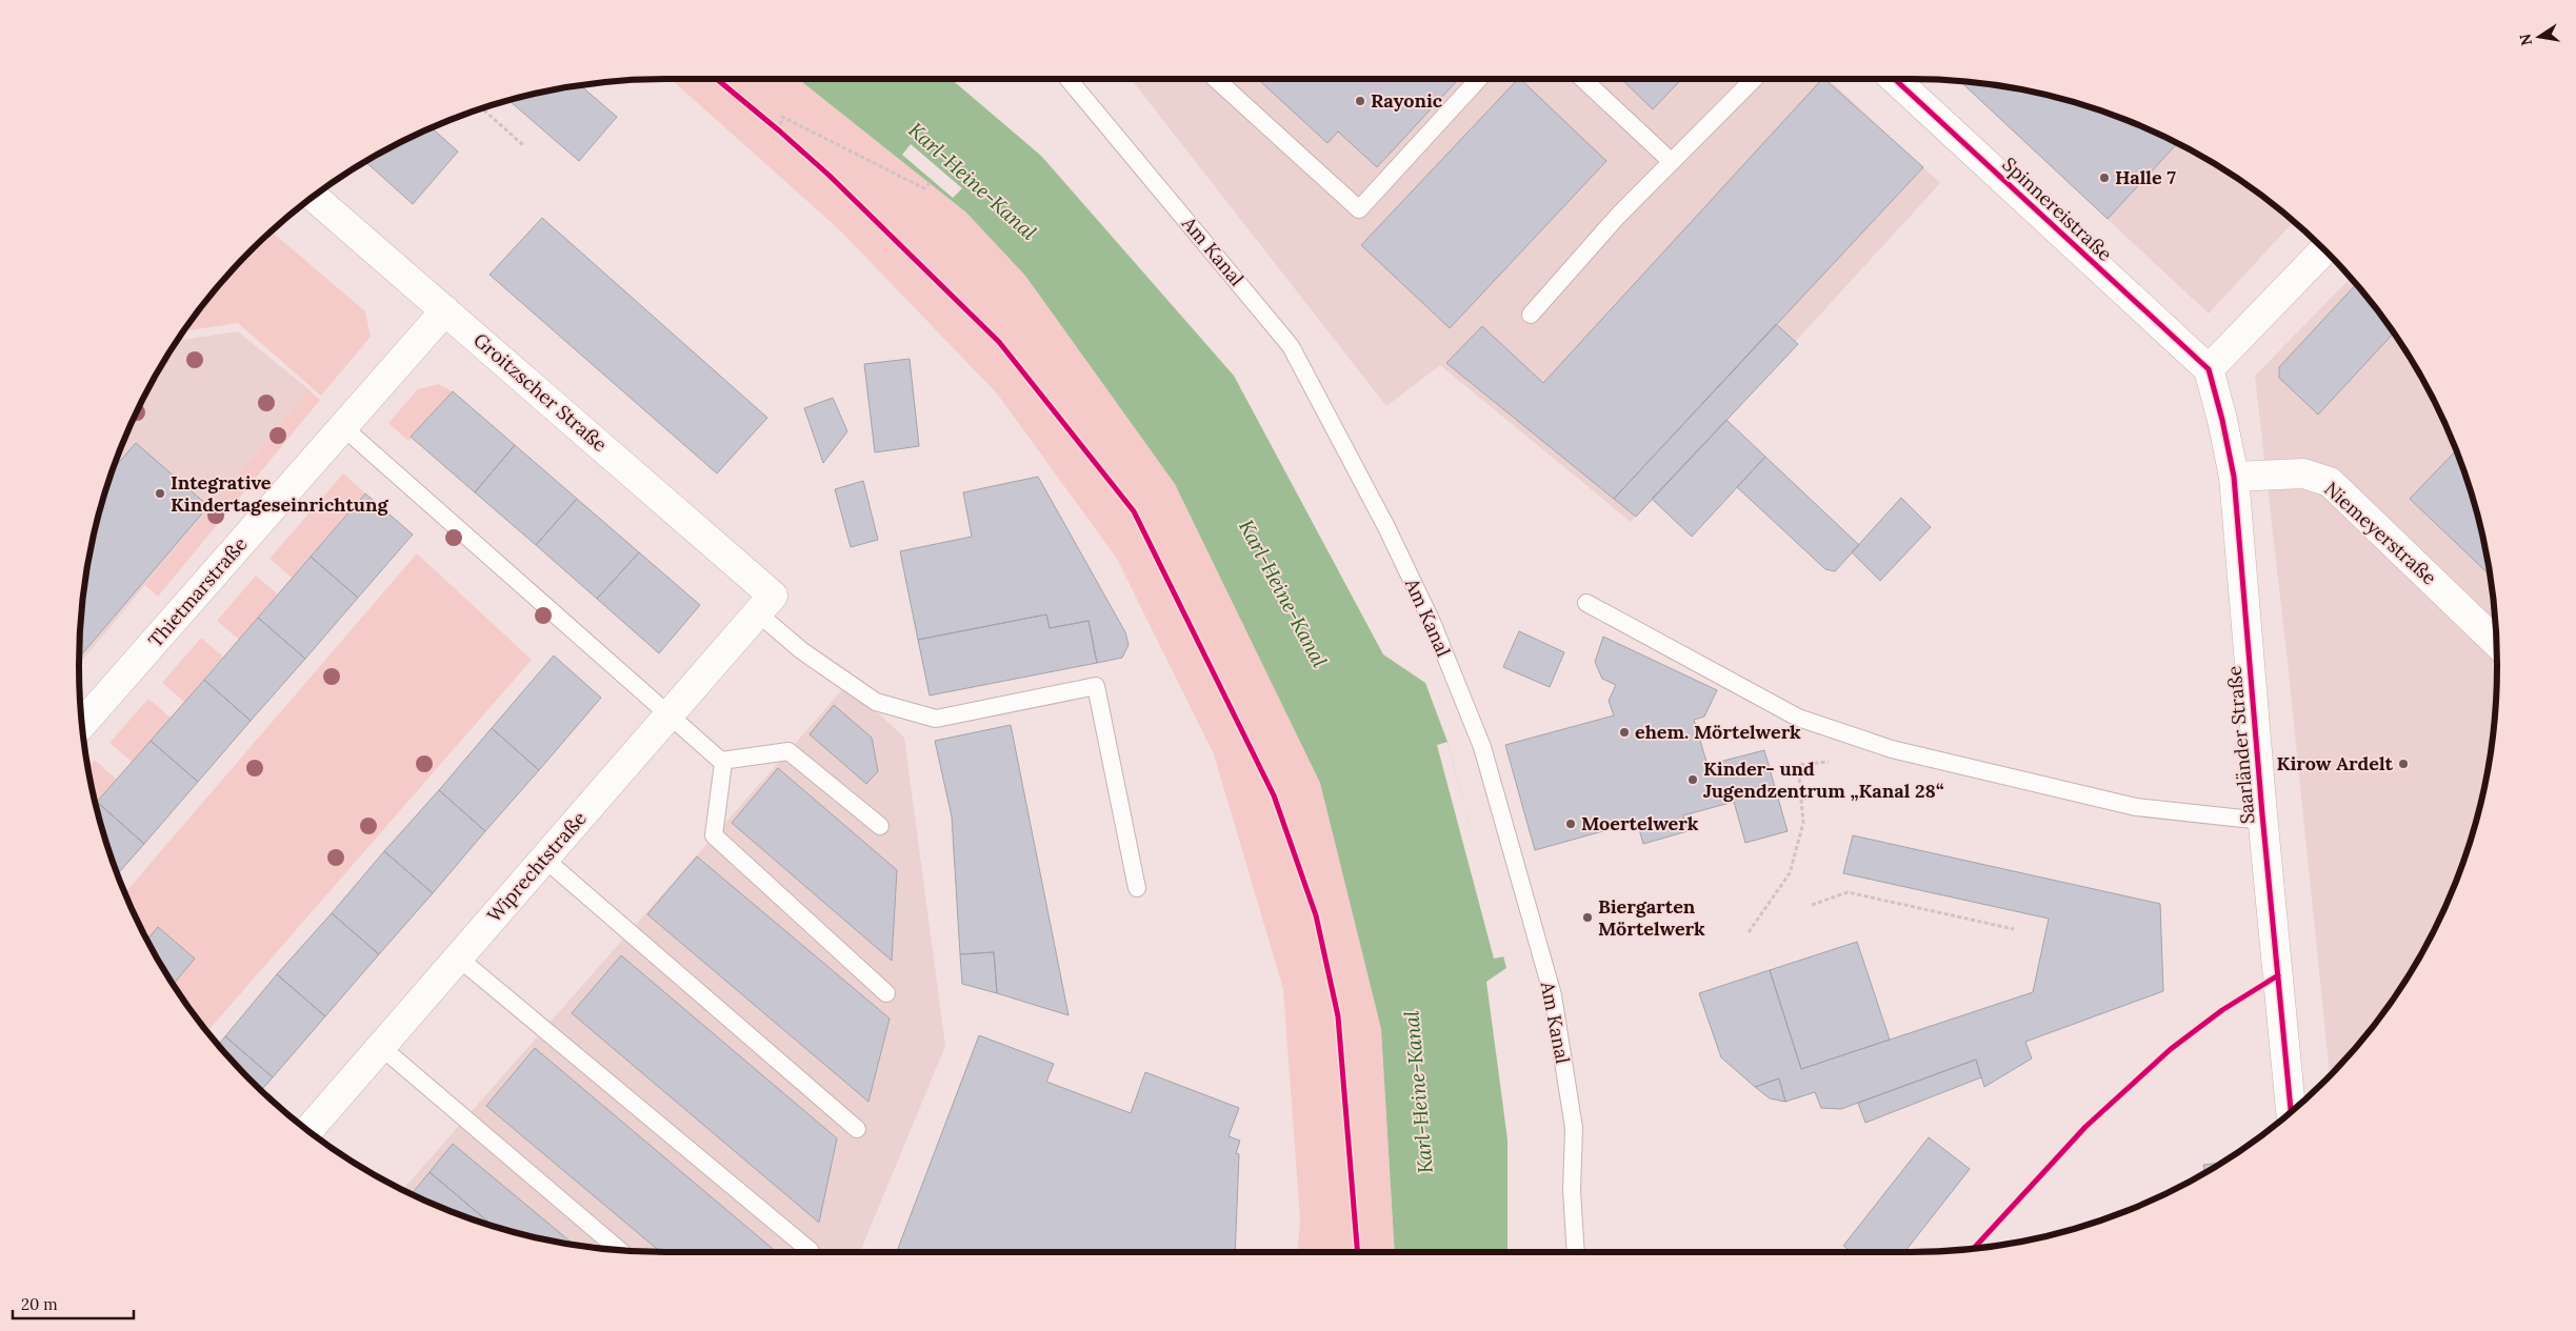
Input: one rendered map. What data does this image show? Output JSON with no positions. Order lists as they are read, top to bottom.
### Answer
{
  "streets": {
    "street": [
      "Spinnereistraße",
      "Groitzscher Straße",
      "Niemeyerstraße",
      "Thietmarstraße",
      "Saarländer Straße",
      "Wiprechtstraße"
    ],
    "lane": ["Am Kanal"]
  },
  "crossings": [
    ["Spinnereistraße", "Saarländer Straße"],
    ["Groitzscher Straße", "Thietmarstraße"],
    ["Groitzscher Straße", "Wiprechtstraße"],
    ["Niemeyerstraße", "Saarländer Straße"]
  ],
  "water": ["Karl-Heine-Kanal"],
  "places": [
    "Rayonic",
    "Halle 7",
    "Integrative Kindertageseinrichtung",
    "ehem. Mörtelwerk",
    "Kirow Ardelt",
    "Kinder- und Jugendzentrum „Kanal 28“",
    "Moertelwerk",
    "Biergarten Mörtelwerk"
  ],
  "scale_bar": "20 m",
  "north": "left"
}
